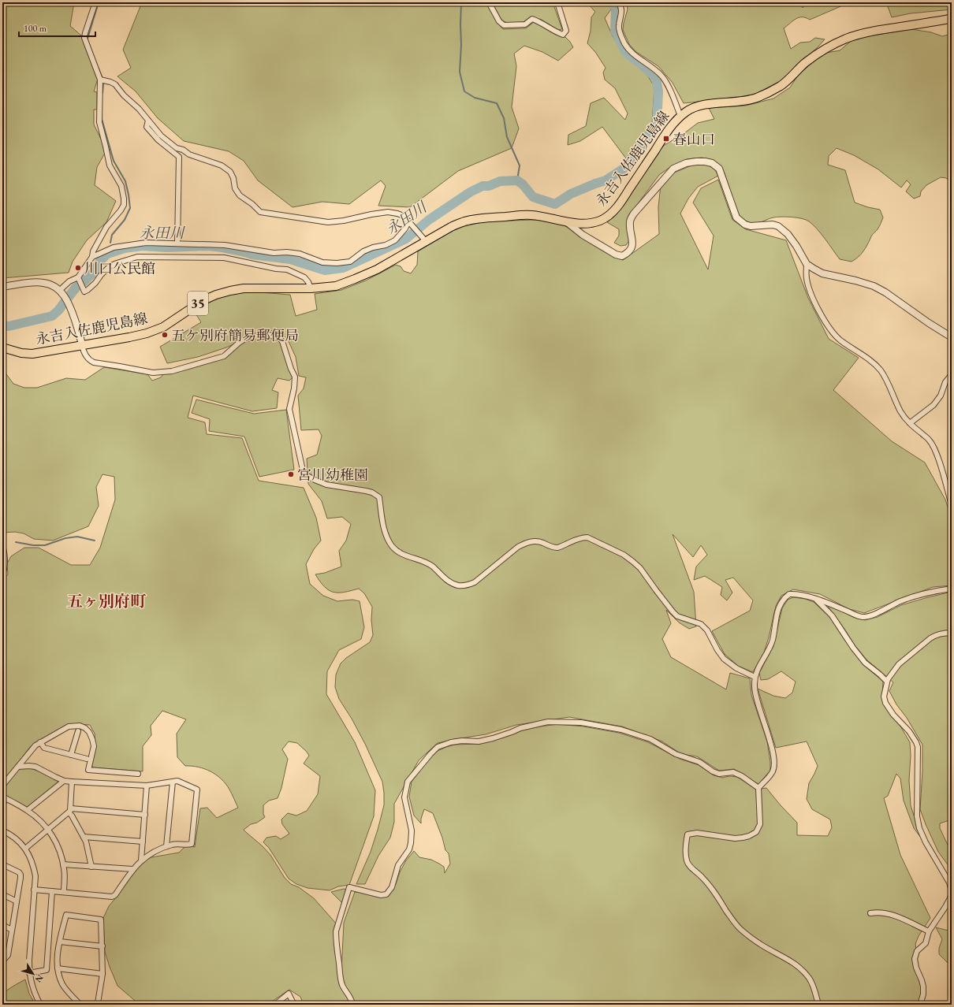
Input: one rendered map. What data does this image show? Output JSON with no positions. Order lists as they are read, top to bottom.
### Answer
{
  "streets": {
    "main road": ["永吉入佐鹿児島線", "35"]
  },
  "districts": ["五ヶ別府町"],
  "water": ["永田川"],
  "places": {
    "transit": ["春山口"],
    "other": ["川口公民館", "五ケ別府簡易郵便局", "宮川幼稚園"]
  },
  "scale_bar": "100 m",
  "north": "bottom right"
}
